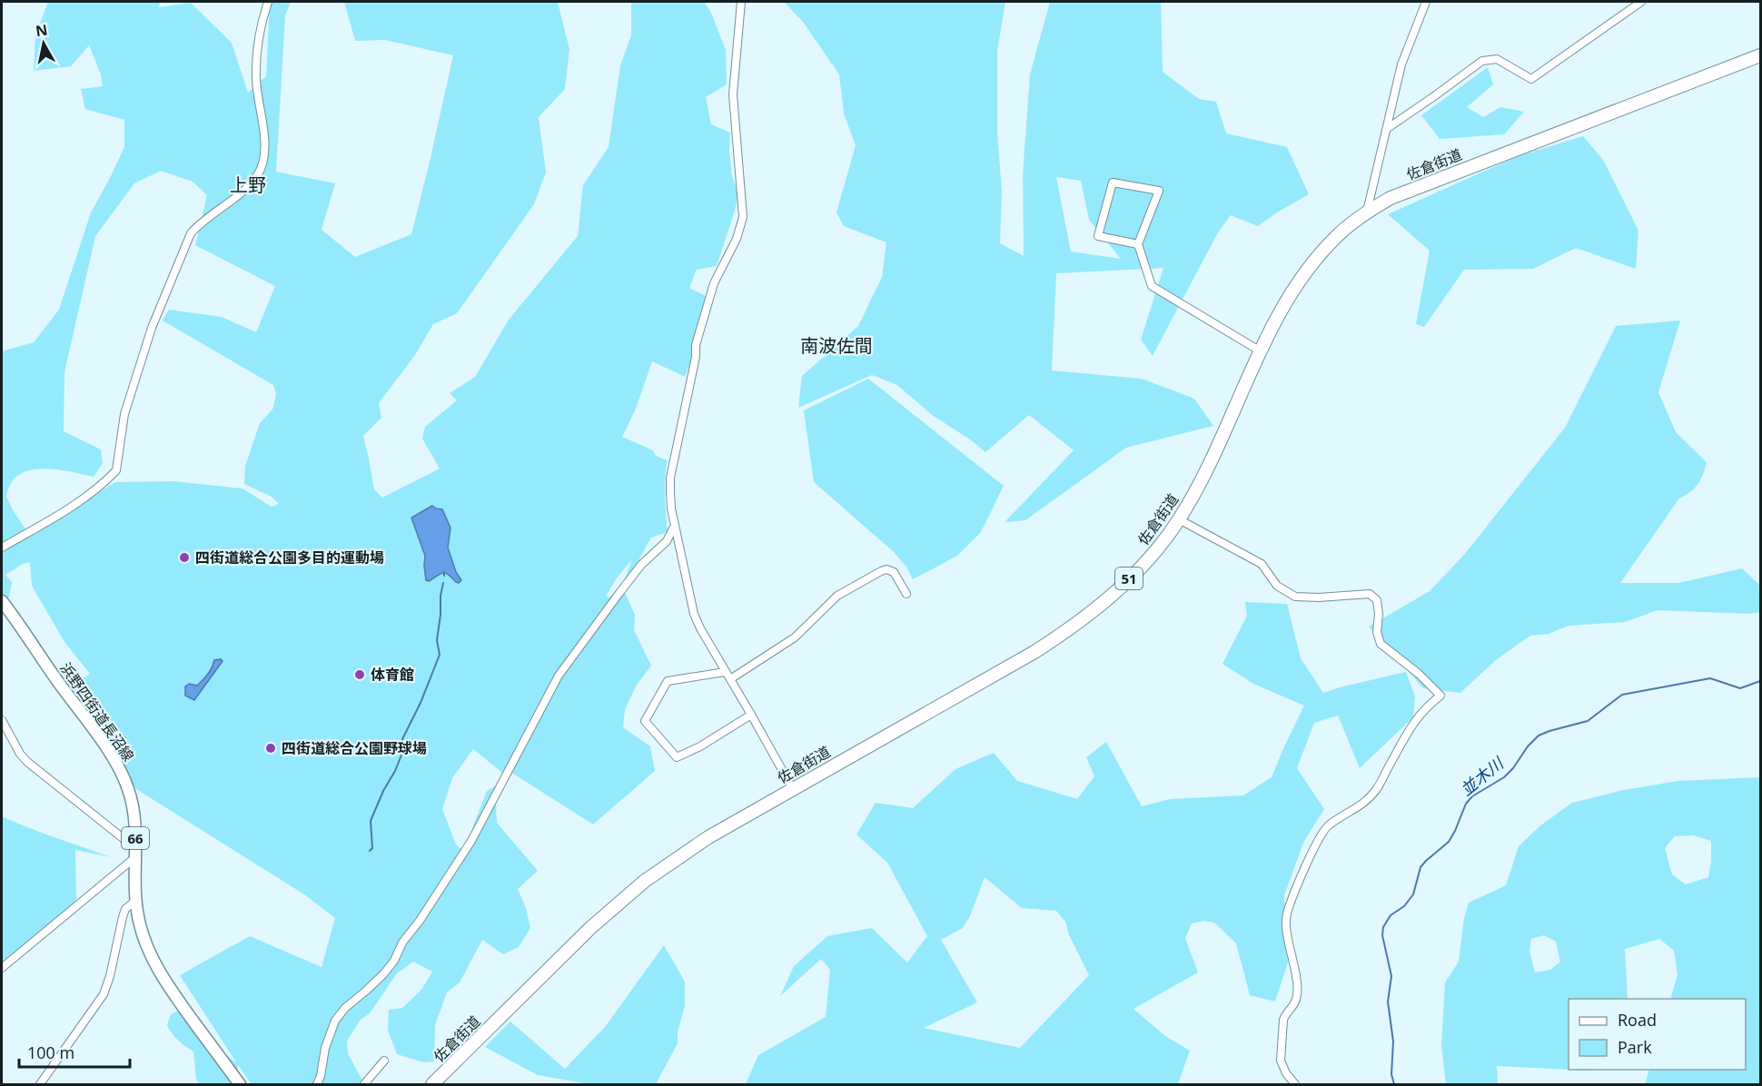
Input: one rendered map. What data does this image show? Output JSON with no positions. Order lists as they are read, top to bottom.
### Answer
{
  "streets": {
    "highway": ["佐倉街道", "51"],
    "main road": ["浜野四街道長沼線", "66"]
  },
  "districts": ["上野", "南波佐間"],
  "water": ["並木川"],
  "places": ["四街道総合公園多目的運動場", "体育館", "四街道総合公園野球場"],
  "legend": ["Road", "Park"],
  "scale_bar": "100 m",
  "north": "top"
}
